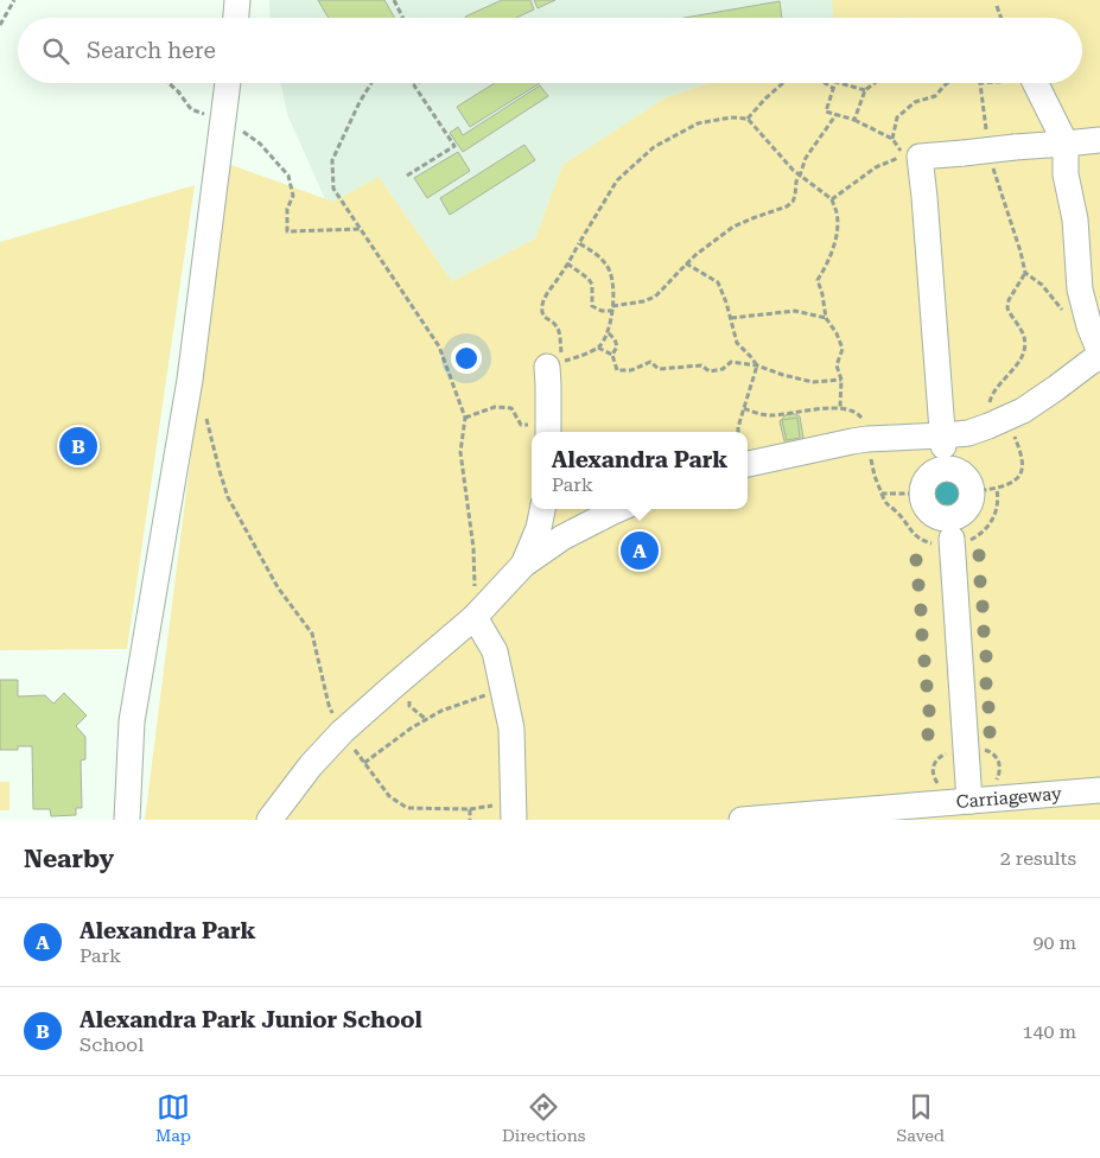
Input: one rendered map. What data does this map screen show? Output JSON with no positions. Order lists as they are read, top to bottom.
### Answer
{
  "streets": {
    "street": ["Carriageway"]
  },
  "page": {
    "search": "Search here",
    "pins": ["B", "A"],
    "popup": ["Alexandra Park", "Park"],
    "heading": ["Nearby", "2 results"],
    "list": [
      {
        "mark": "A",
        "name": "Alexandra Park",
        "note": "Park",
        "value": "90 m"
      },
      {
        "mark": "B",
        "name": "Alexandra Park Junior School",
        "note": "School",
        "value": "140 m"
      }
    ],
    "nav": ["Map", "Directions", "Saved"]
  }
}
